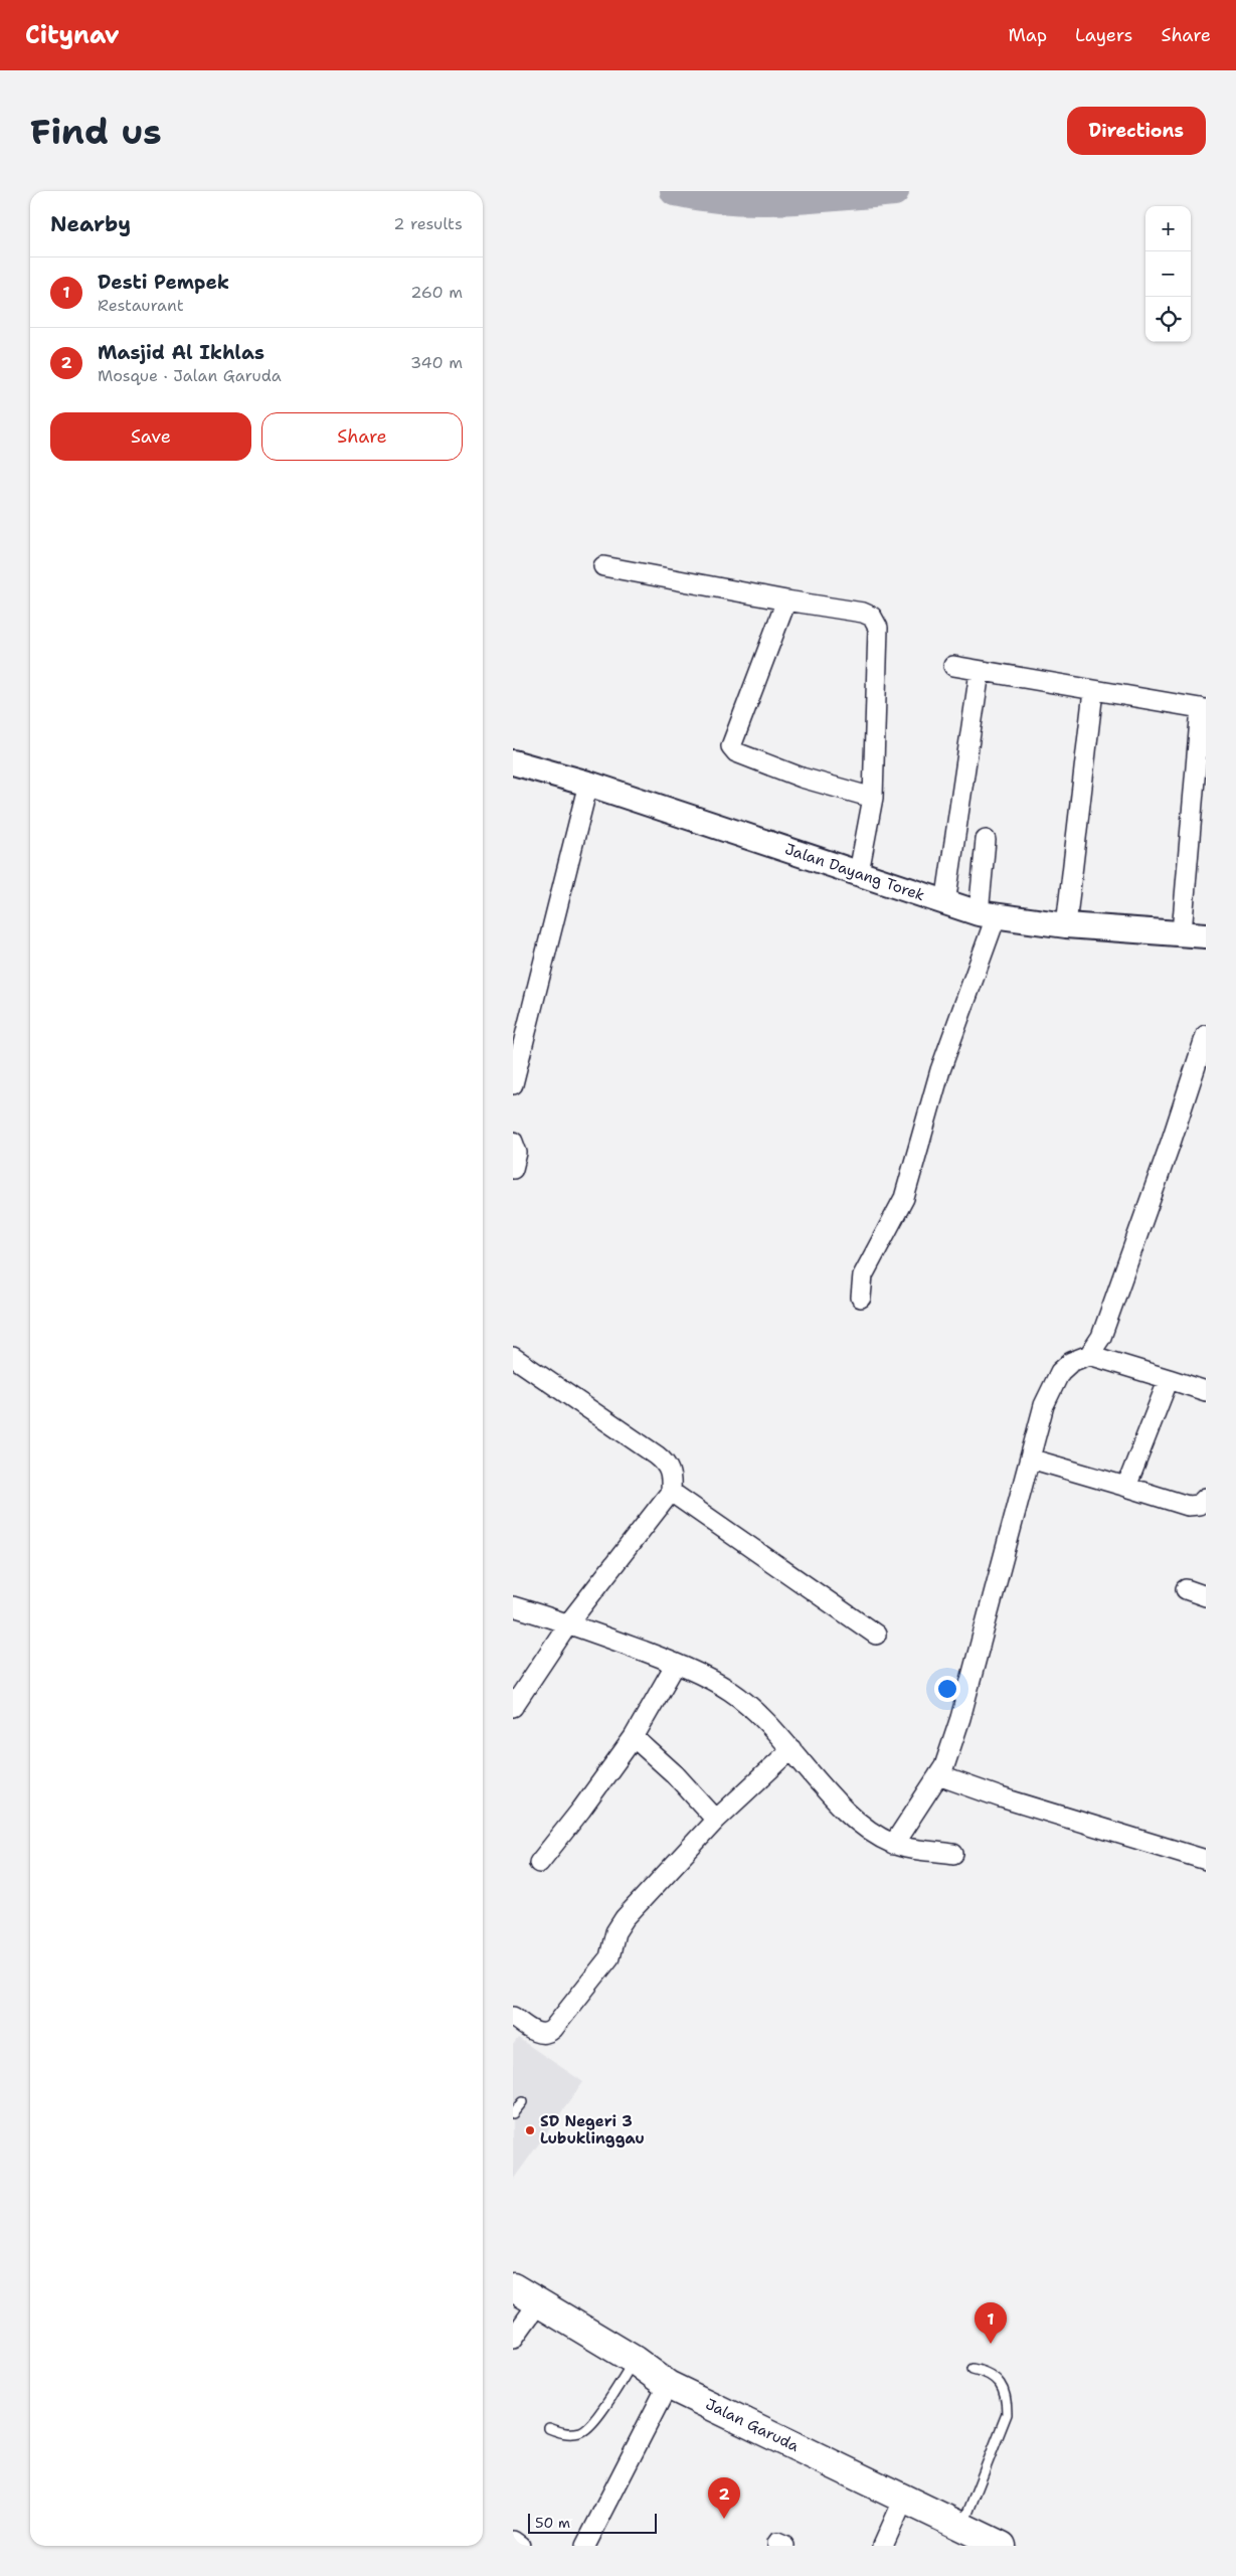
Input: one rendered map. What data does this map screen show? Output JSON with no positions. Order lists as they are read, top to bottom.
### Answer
{
  "streets": {
    "highway": ["Jalan Garuda"],
    "street": ["Jalan Dayang Torek"]
  },
  "places": ["SD Negeri 3 Lubuklinggau"],
  "scale_bar": "50 m",
  "page": {
    "header": "Citynav",
    "nav": ["Map", "Layers", "Share"],
    "buttons": [
      "Directions",
      ["Save", "Share"]
    ],
    "title": "Find us",
    "heading": ["Nearby", "2 results"],
    "map_buttons": ["+", "−"],
    "list": [
      {
        "mark": "1",
        "name": "Desti Pempek",
        "note": "Restaurant",
        "value": "260 m"
      },
      {
        "mark": "2",
        "name": "Masjid Al Ikhlas",
        "note": "Mosque · Jalan Garuda",
        "value": "340 m"
      }
    ],
    "pins": ["1", "2"],
    "scale": "50 m"
  }
}
